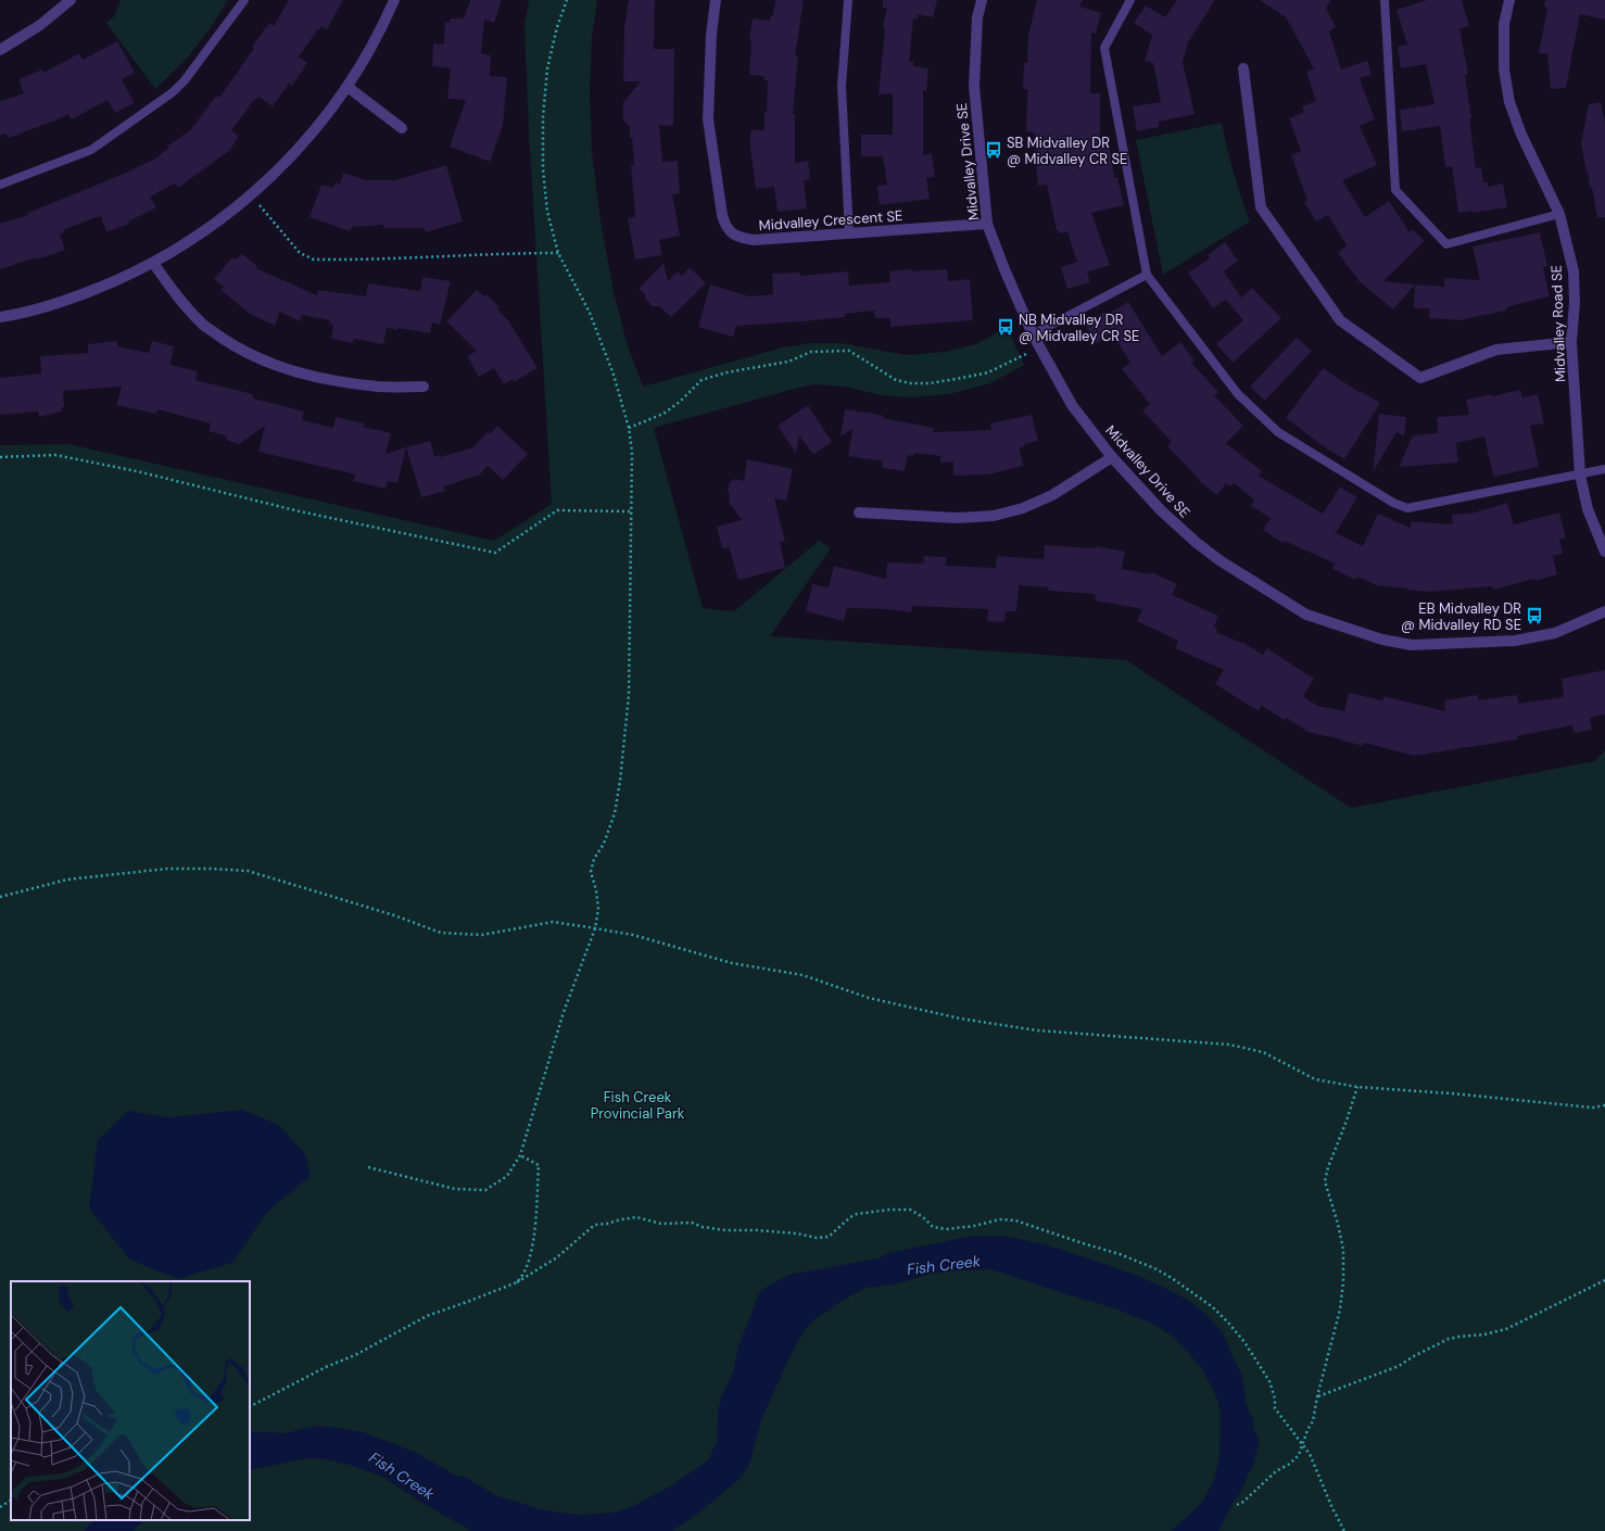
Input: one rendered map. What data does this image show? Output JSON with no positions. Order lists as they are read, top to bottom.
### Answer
{
  "streets": {
    "street": ["Midvalley Drive SE", "Midvalley Crescent SE", "Midvalley Road SE"]
  },
  "crossings": [
    ["Midvalley Drive SE", "Midvalley Crescent SE"]
  ],
  "water": ["Fish Creek"],
  "parks": ["Fish Creek Provincial Park"],
  "places": {
    "bus stop": ["SB Midvalley DR @ Midvalley CR SE", "NB Midvalley DR @ Midvalley CR SE", "EB Midvalley DR @ Midvalley RD SE"]
  }
}
